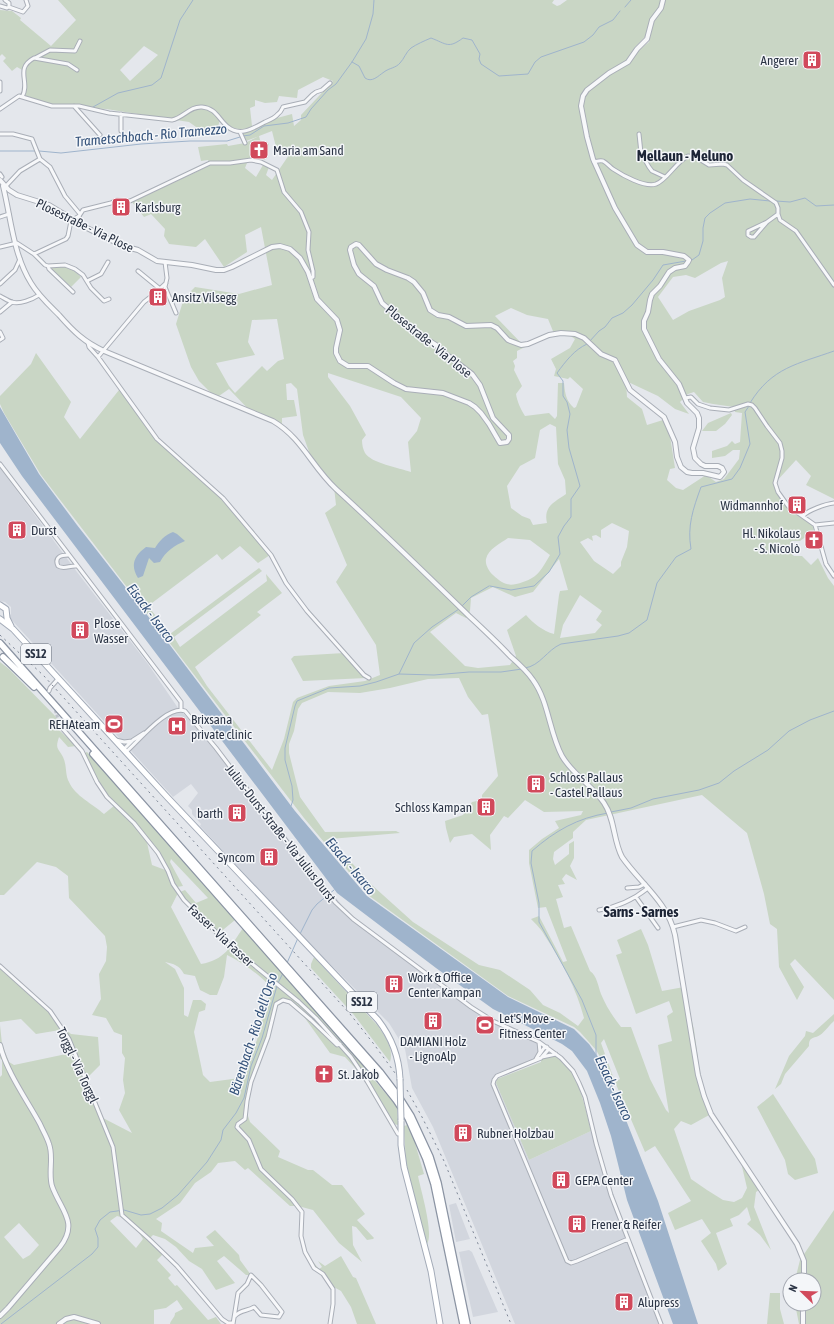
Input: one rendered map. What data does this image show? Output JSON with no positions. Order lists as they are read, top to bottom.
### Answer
{
  "streets": {
    "main road": ["SS12"],
    "street": [
      "Plosestraße - Via Plose",
      "Julius-Durst-Straße - Via Julius Durst",
      "Fasser - Via Fasser",
      "Torggl - Via Torggl"
    ]
  },
  "districts": ["Mellaun - Meluno", "Sarns - Sarnes"],
  "water": ["Trametschbach - Rio Tramezzo", "Eisack - Isarco", "Bärenbach - Rio dell’Orso"],
  "places": {
    "building": [
      "Angerer",
      "Karlsburg",
      "Ansitz Vilsegg",
      "Widmannhof",
      "Durst",
      "Plose Wasser",
      "Schloss Pallaus - Castel Pallaus",
      "Schloss Kampan",
      "barth",
      "Syncom",
      "Work & Office Center Kampan",
      "DAMIANI Holz - LignoAlp",
      "Rubner Holzbau",
      "GEPA Center",
      "Frener & Reifer",
      "Alupress"
    ],
    "church": ["Maria am Sand", "Hl. Nikolaus - S. Nicolò", "St. Jakob"],
    "sports": ["REHAteam", "Let'S Move - Fitness Center"],
    "hospital": ["Brixsana private clinic"]
  },
  "north": "top left"
}
